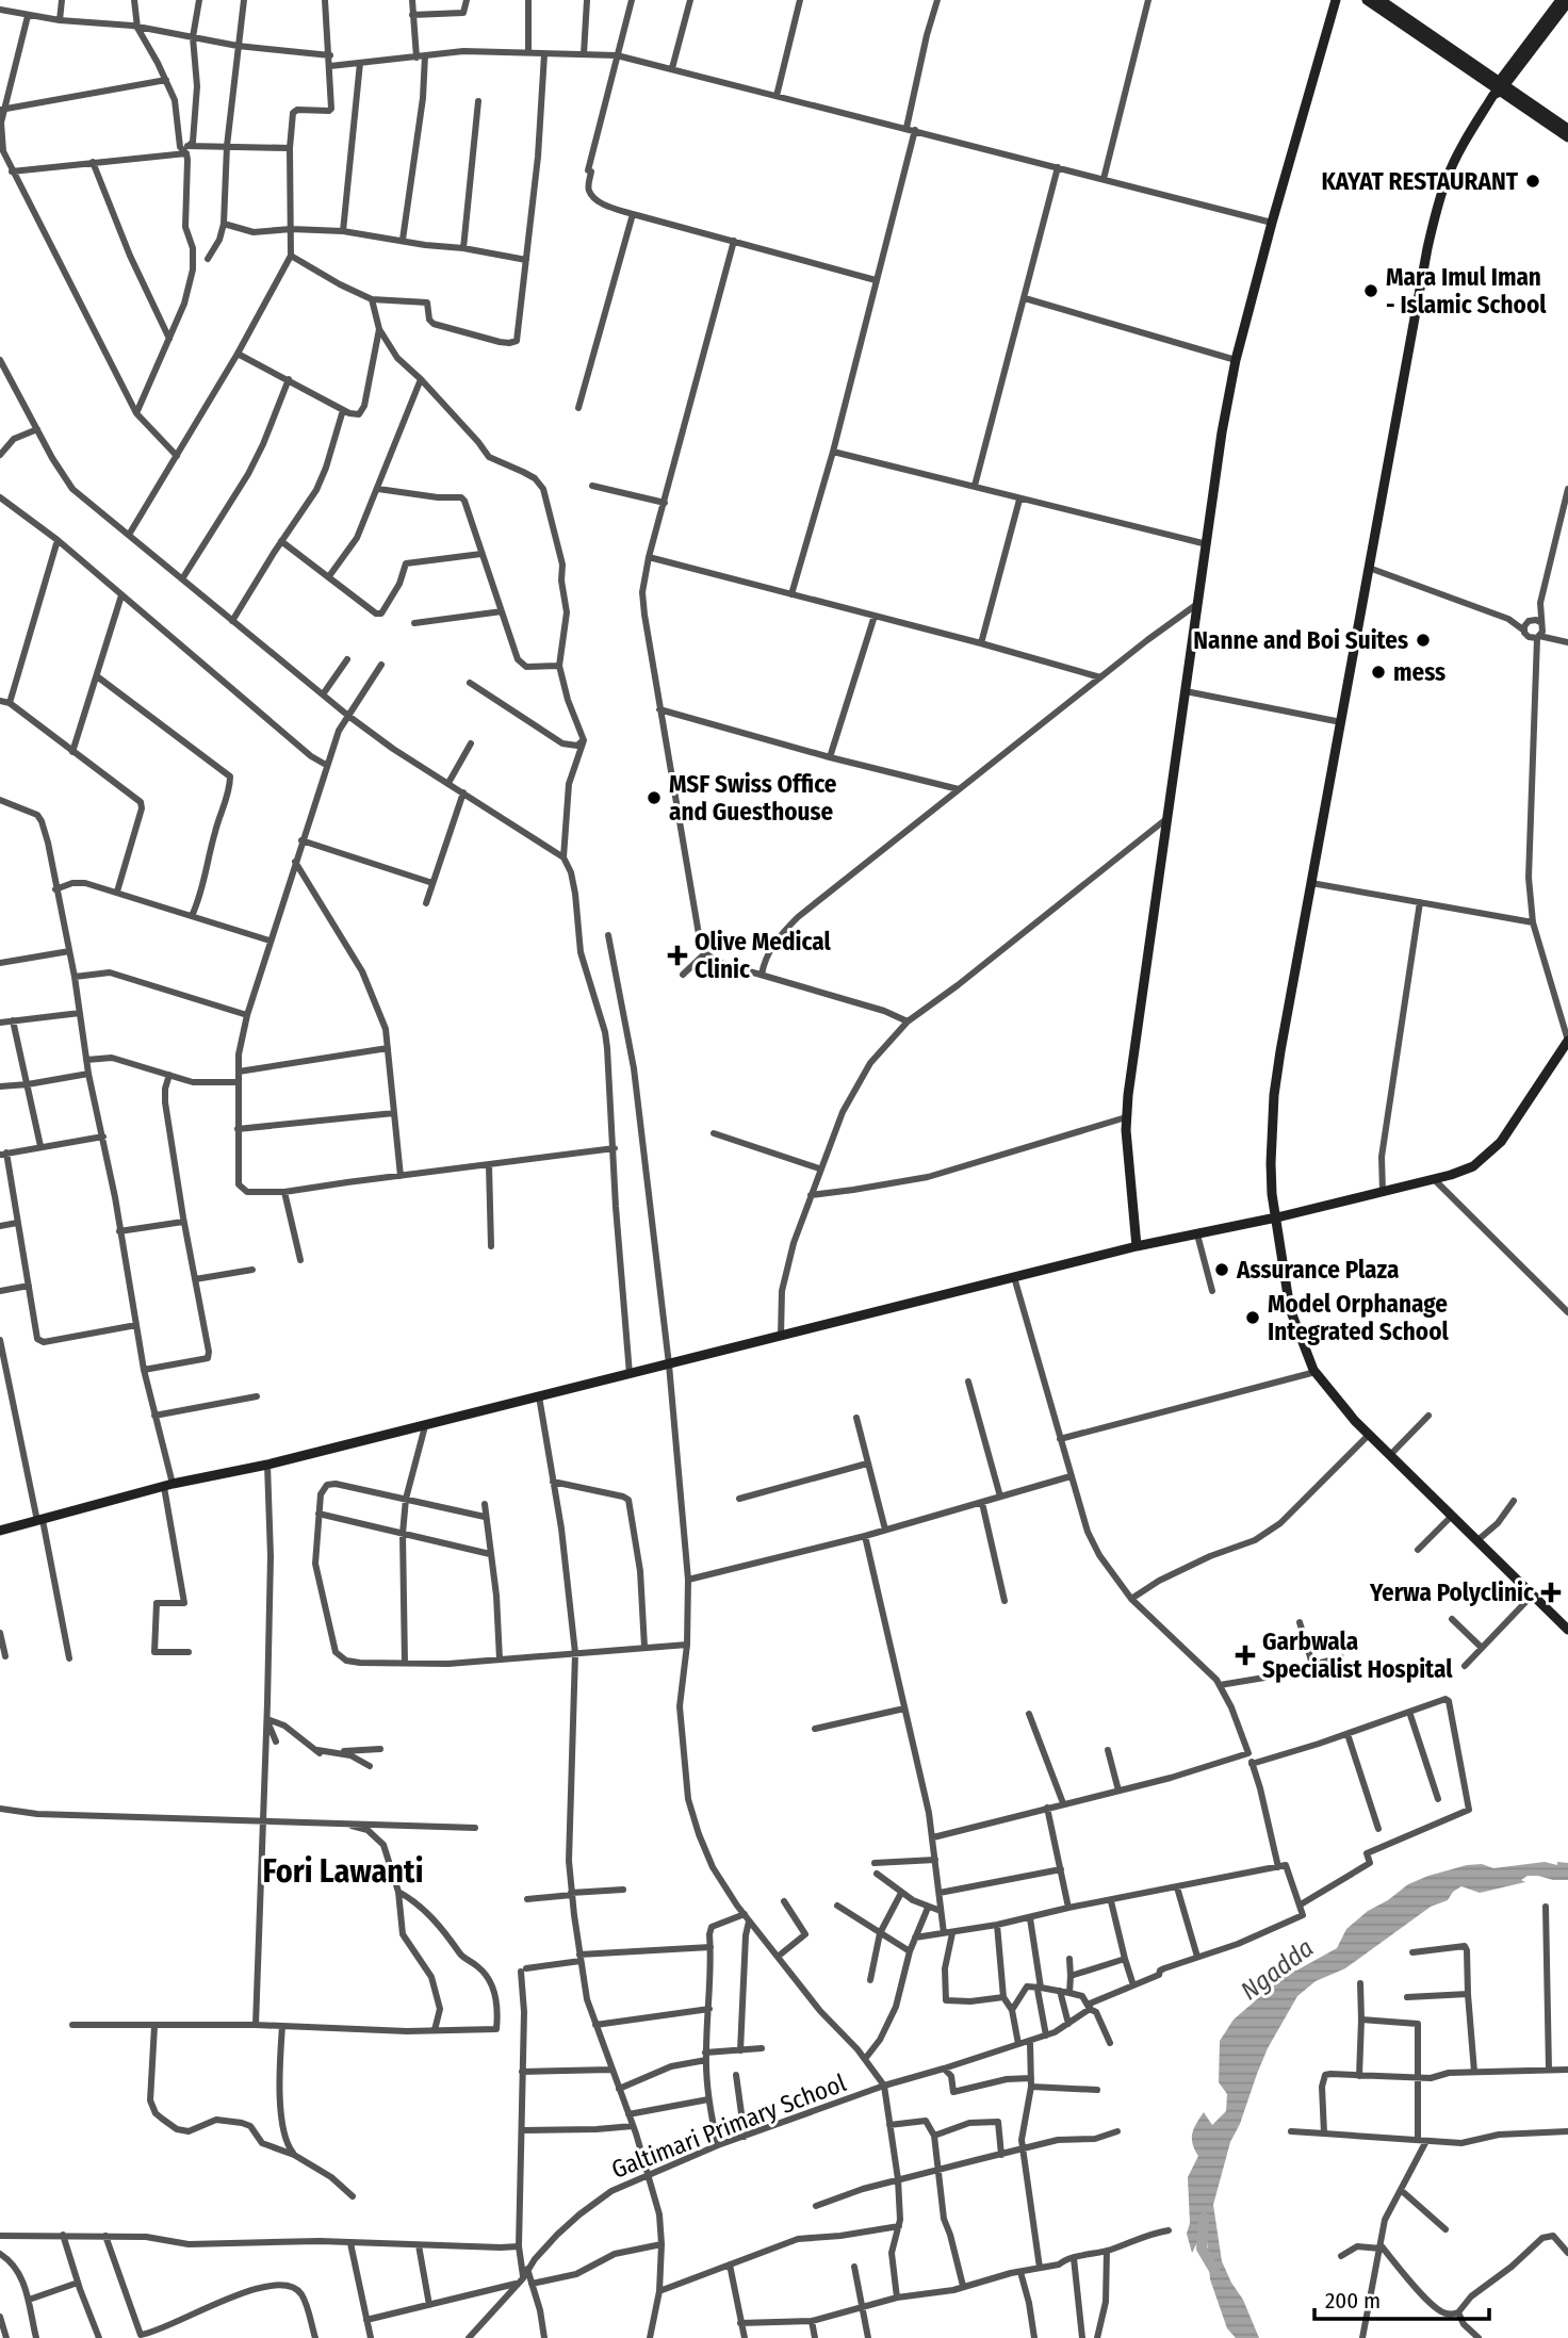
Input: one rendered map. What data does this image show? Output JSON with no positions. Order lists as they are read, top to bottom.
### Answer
{
  "streets": {
    "street": ["Galtimari Primary School"]
  },
  "districts": ["Fori Lawanti"],
  "water": ["Ngadda"],
  "places": {
    "other": [
      "KAYAT RESTAURANT",
      "Mara Imul Iman - Islamic School",
      "Nanne and Boi Suites",
      "mess",
      "MSF Swiss Office and Guesthouse",
      "Assurance Plaza",
      "Model Orphanage Integrated School"
    ],
    "health": ["Olive Medical Clinic", "Yerwa Polyclinic", "Garbwala Specialist Hospital"]
  },
  "scale_bar": "200 m"
}
